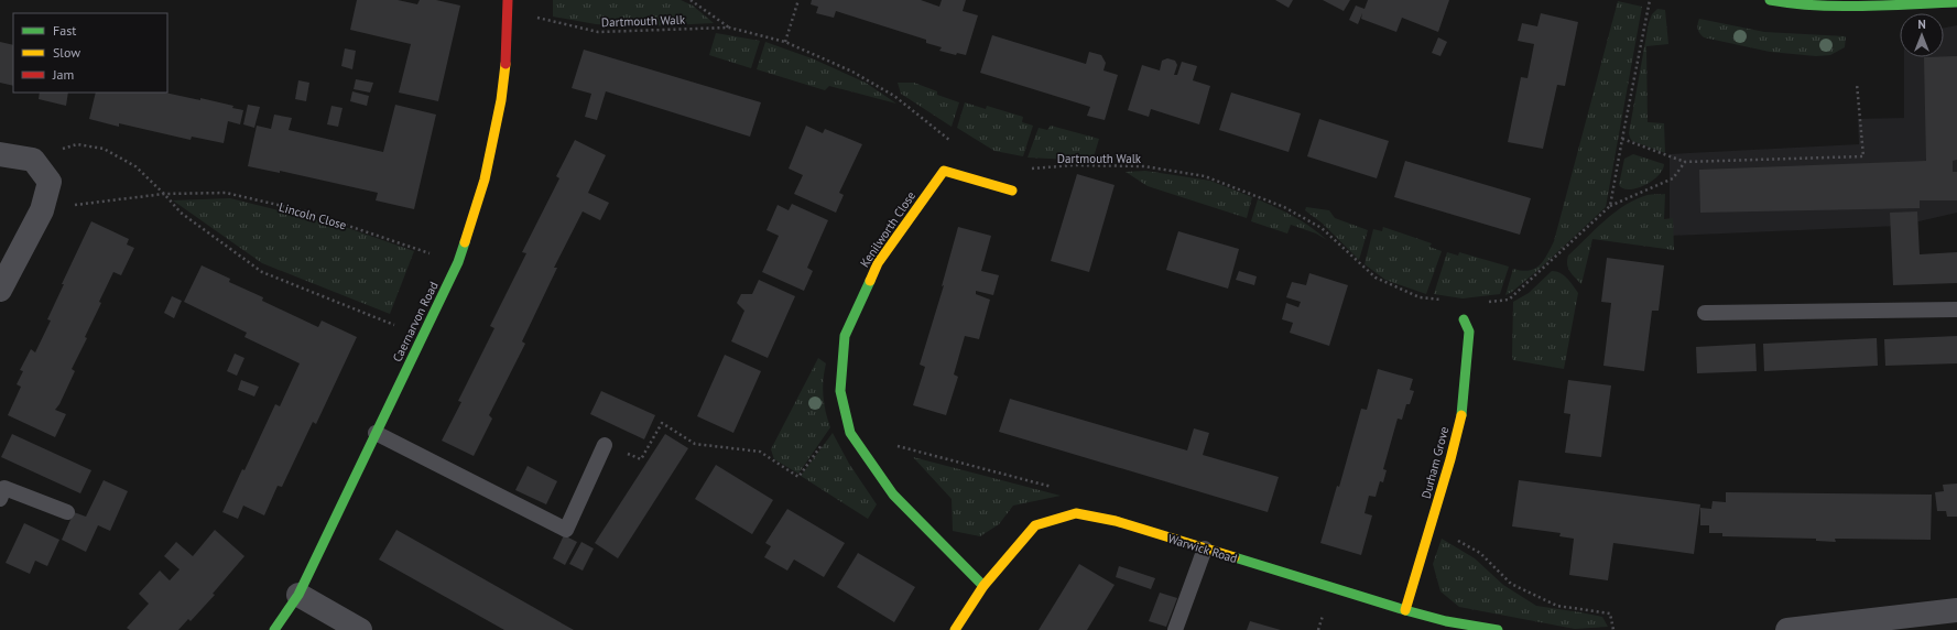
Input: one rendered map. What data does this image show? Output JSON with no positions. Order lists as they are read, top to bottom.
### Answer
{
  "streets": {
    "street": [
      "Kenilworth Close",
      "Caernarvon Road",
      "Durham Grove",
      "Warwick Road"
    ],
    "path": ["Dartmouth Walk", "Lincoln Close"]
  },
  "crossings": [
    ["Dartmouth Walk", "Caernarvon Road"],
    ["Lincoln Close", "Caernarvon Road"],
    ["Kenilworth Close", "Warwick Road"],
    ["Durham Grove", "Warwick Road"]
  ],
  "legend": ["Fast", "Slow", "Jam"],
  "north": "top"
}
